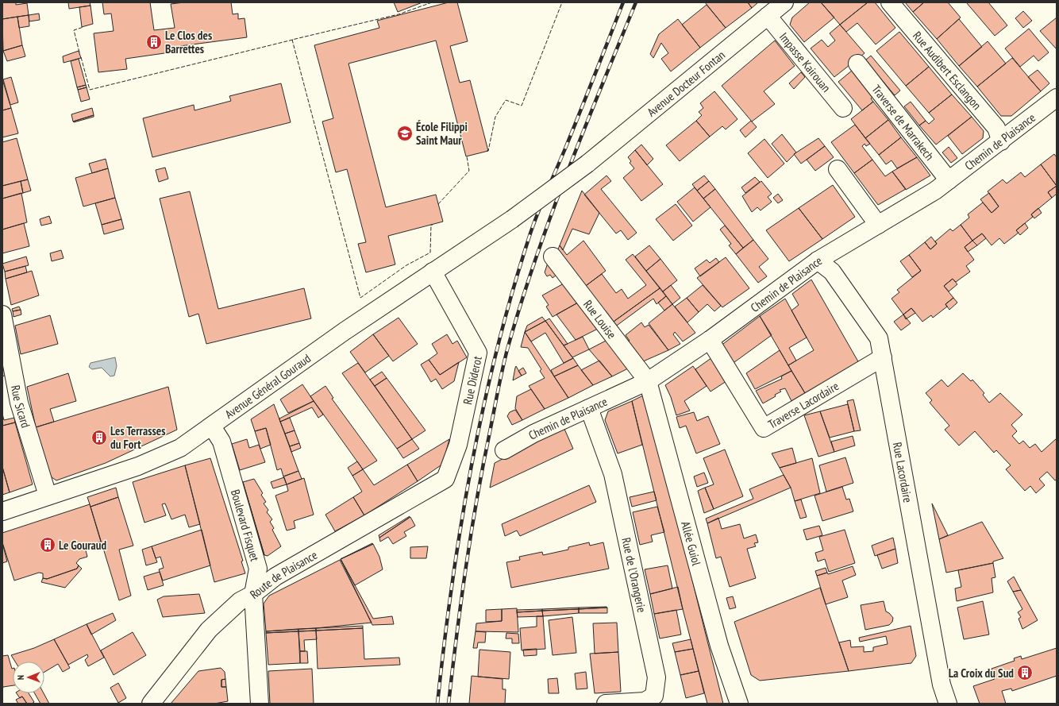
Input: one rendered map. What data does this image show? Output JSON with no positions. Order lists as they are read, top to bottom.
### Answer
{
  "streets": {
    "street": [
      "Impasse Kairouan",
      "Rue Audibert Esclangon",
      "Avenue Docteur Fontan",
      "Traverse de Marrakech",
      "Chemin de Plaisance",
      "Rue Louise",
      "Rue Diderot",
      "Avenue Général Gouraud",
      "Traverse Lacordaire",
      "Rue Sicard",
      "Rue Lacordaire",
      "Boulevard Fisquet",
      "Allée Guiol",
      "Route de Plaisance",
      "Rue de l'Orangerie"
    ]
  },
  "crossings": [
    ["Impasse Kairouan", "Avenue Docteur Fontan"],
    ["Rue Audibert Esclangon", "Chemin de Plaisance"],
    ["Avenue Docteur Fontan", "Avenue Général Gouraud"],
    ["Traverse de Marrakech", "Chemin de Plaisance"],
    ["Chemin de Plaisance", "Rue Louise"],
    ["Chemin de Plaisance", "Traverse Lacordaire"],
    ["Chemin de Plaisance", "Rue Lacordaire"],
    ["Chemin de Plaisance", "Allée Guiol"],
    ["Chemin de Plaisance", "Rue de l'Orangerie"],
    ["Rue Louise", "Allée Guiol"],
    ["Rue Diderot", "Avenue Général Gouraud"],
    ["Rue Diderot", "Route de Plaisance"],
    ["Avenue Général Gouraud", "Rue Sicard"],
    ["Avenue Général Gouraud", "Boulevard Fisquet"],
    ["Traverse Lacordaire", "Rue Lacordaire"],
    ["Boulevard Fisquet", "Route de Plaisance"]
  ],
  "places": {
    "building": [
      "Le Clos des Barrettes",
      "Les Terrasses du Fort",
      "Le Gouraud",
      "La Croix du Sud"
    ],
    "school or university": ["École Filippi Saint Maur"]
  },
  "north": "left"
}
